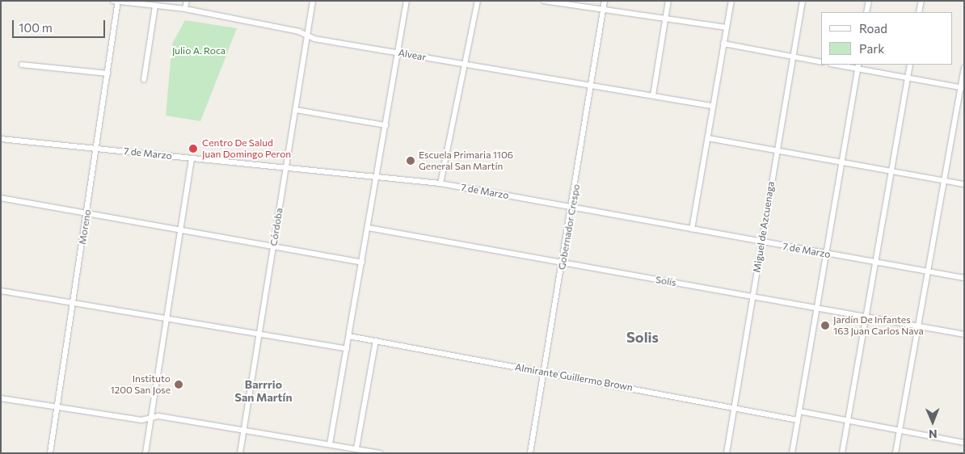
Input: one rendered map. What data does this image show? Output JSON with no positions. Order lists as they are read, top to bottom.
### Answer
{
  "streets": {
    "street": [
      "Alvear",
      "7 de Marzo",
      "Moreno",
      "Córdoba",
      "Gobernador Crespo",
      "Miguel de Azcuenaga",
      "Solís",
      "Almirante Guillermo Brown"
    ]
  },
  "crossings": [
    ["Alvear", "Moreno"],
    ["Alvear", "Córdoba"],
    ["Alvear", "Gobernador Crespo"],
    ["7 de Marzo", "Moreno"],
    ["7 de Marzo", "Córdoba"],
    ["7 de Marzo", "Gobernador Crespo"],
    ["7 de Marzo", "Miguel de Azcuenaga"],
    ["Gobernador Crespo", "Solís"],
    ["Gobernador Crespo", "Almirante Guillermo Brown"],
    ["Miguel de Azcuenaga", "Solís"],
    ["Miguel de Azcuenaga", "Almirante Guillermo Brown"]
  ],
  "districts": ["Solis", "Barrrio San Martín"],
  "parks": ["Julio A. Roca"],
  "places": [
    "Centro De Salud Juan Domingo Peron",
    "Escuela Primaria 1106 General San Martín",
    "Jardín De Infantes 163 Juan Carlos Nava",
    "Instituto 1200 San Jose"
  ],
  "legend": ["Road", "Park"],
  "scale_bar": "100 m",
  "north": "bottom"
}
